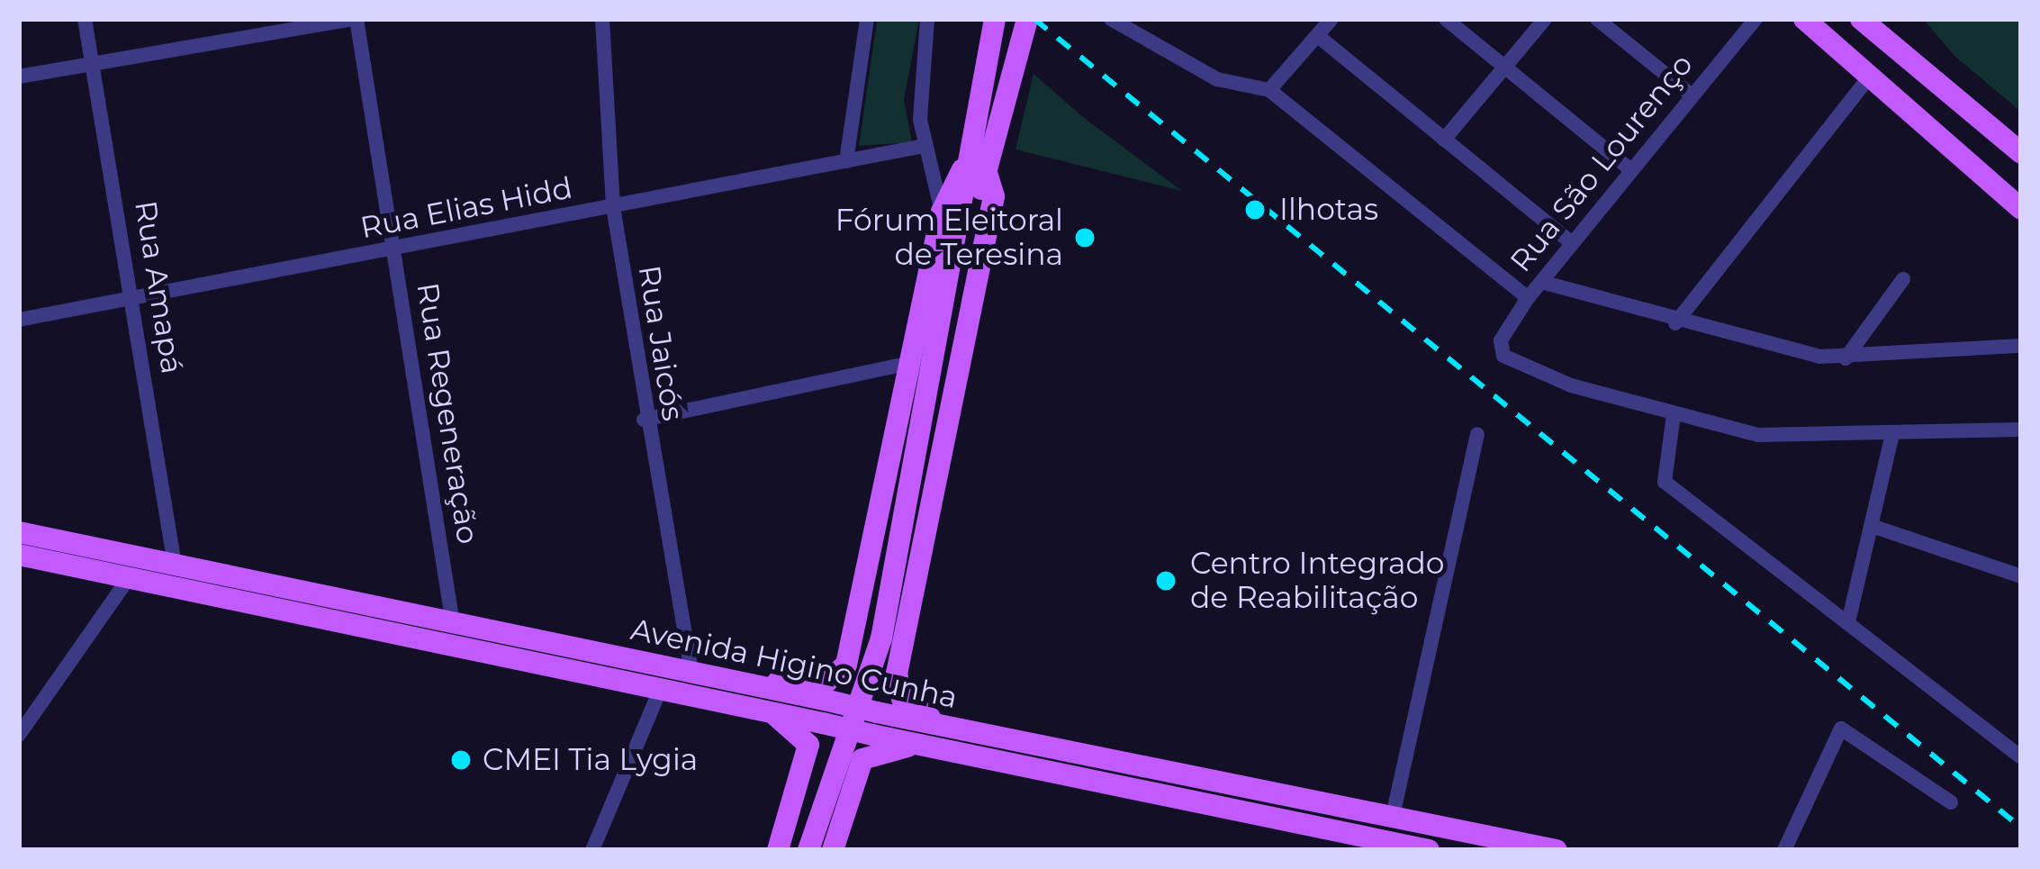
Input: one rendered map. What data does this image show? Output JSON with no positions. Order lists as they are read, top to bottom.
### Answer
{
  "streets": {
    "main road": ["Avenida Higino Cunha"],
    "street": [
      "Rua São Lourenço",
      "Rua Elias Hidd",
      "Rua Amapá",
      "Rua Jaicós",
      "Rua Regeneração"
    ]
  },
  "crossings": [
    ["Rua Elias Hidd", "Rua Amapá"],
    ["Rua Elias Hidd", "Rua Jaicós"],
    ["Rua Elias Hidd", "Rua Regeneração"],
    ["Rua Amapá", "Avenida Higino Cunha"],
    ["Rua Jaicós", "Avenida Higino Cunha"],
    ["Rua Regeneração", "Avenida Higino Cunha"]
  ],
  "places": [
    "Ilhotas",
    "Fórum Eleitoral de Teresina",
    "Centro Integrado de Reabilitação",
    "CMEI Tia Lygia"
  ]
}
